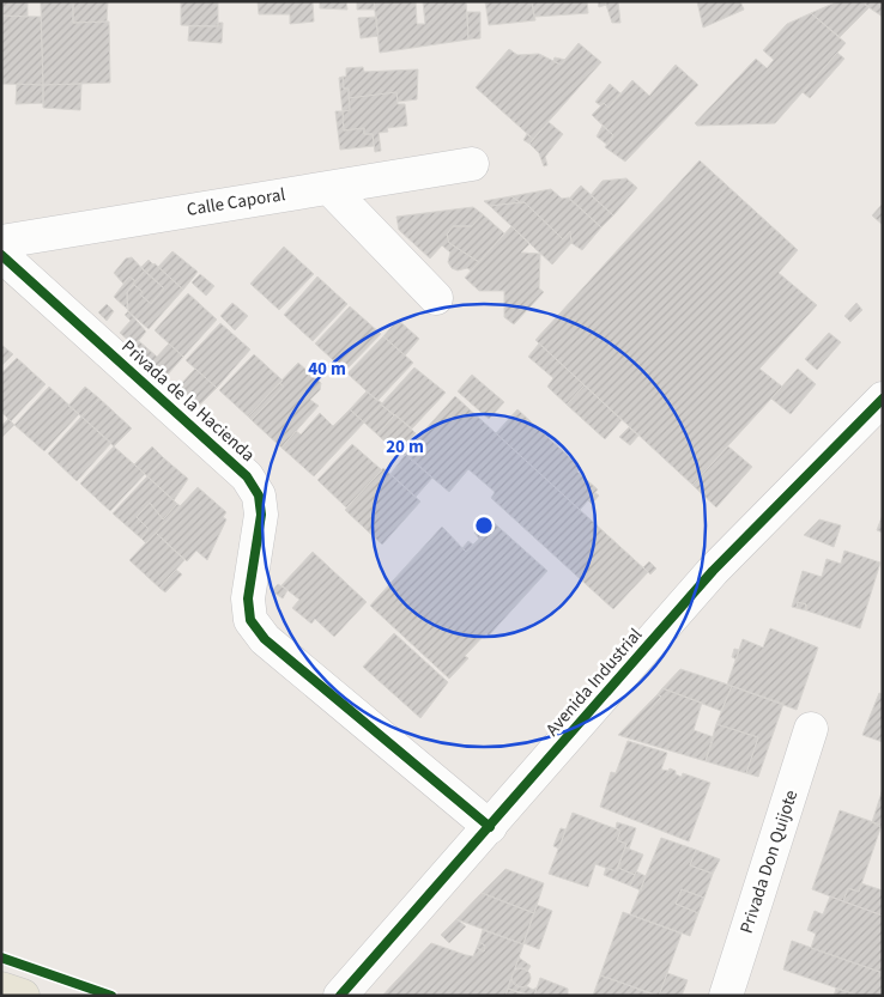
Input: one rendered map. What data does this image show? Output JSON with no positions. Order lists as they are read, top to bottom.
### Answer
{
  "streets": {
    "street": [
      "Calle Caporal",
      "Privada de la Hacienda",
      "Avenida Industrial",
      "Privada Don Quijote"
    ]
  },
  "crossings": [
    ["Privada de la Hacienda", "Avenida Industrial"]
  ],
  "rings": ["40 m", "20 m"]
}
